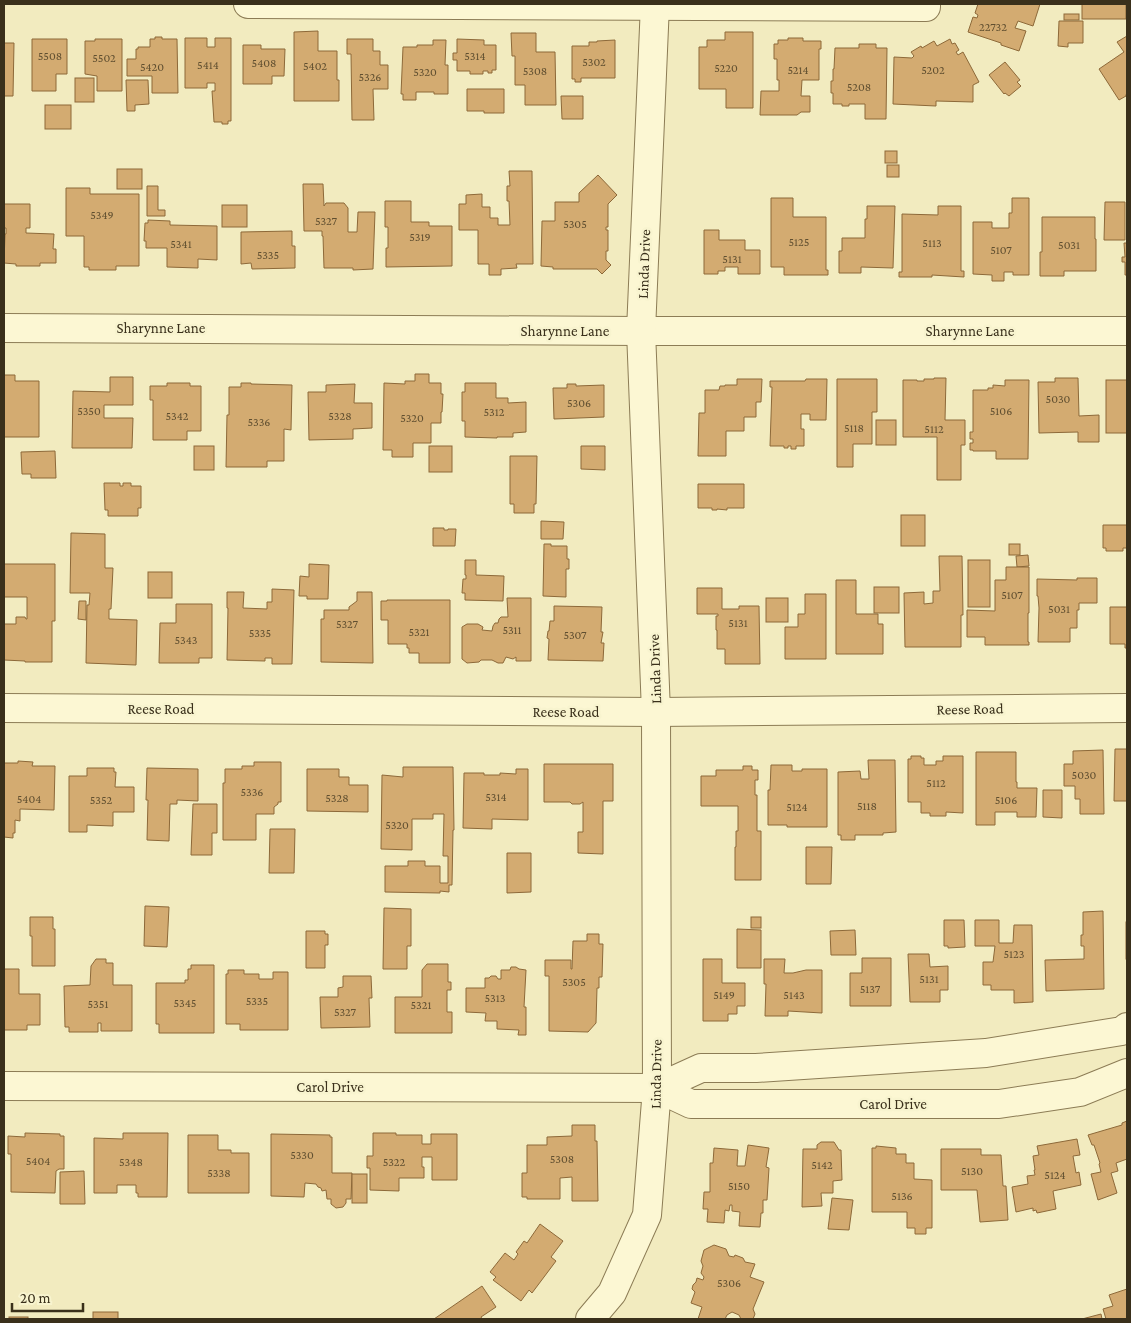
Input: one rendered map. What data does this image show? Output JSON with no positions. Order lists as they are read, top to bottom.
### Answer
{
  "streets": {
    "street": [
      "Linda Drive",
      "Sharynne Lane",
      "Reese Road",
      "Carol Drive"
    ]
  },
  "crossings": [
    ["Linda Drive", "Sharynne Lane"],
    ["Linda Drive", "Reese Road"],
    ["Linda Drive", "Carol Drive"]
  ],
  "house_numbers": [
    "22732",
    "5508",
    "5314",
    "5502",
    "5302",
    "5408",
    "5414",
    "5402",
    "5420",
    "5220",
    "5214",
    "5202",
    "5308",
    "5320",
    "5326",
    "5208",
    "5349",
    "5327",
    "5305",
    "5319",
    "5125",
    "5113",
    "5341",
    "5031",
    "5107",
    "5335",
    "5131",
    "5030",
    "5306",
    "5350",
    "5106",
    "5312",
    "5342",
    "5328",
    "5320",
    "5336",
    "5118",
    "5112",
    "5107",
    "5031",
    "5131",
    "5327",
    "5311",
    "5321",
    "5335",
    "5307",
    "5343",
    "5030",
    "5112",
    "5336",
    "5314",
    "5328",
    "5404",
    "5352",
    "5106",
    "5118",
    "5124",
    "5320",
    "5123",
    "5131",
    "5305",
    "5137",
    "5149",
    "5143",
    "5313",
    "5335",
    "5345",
    "5351",
    "5321",
    "5327",
    "5330",
    "5308",
    "5404",
    "5348",
    "5322",
    "5142",
    "5130",
    "5338",
    "5124",
    "5150",
    "5136",
    "5306"
  ],
  "scale_bar": "20 m"
}
